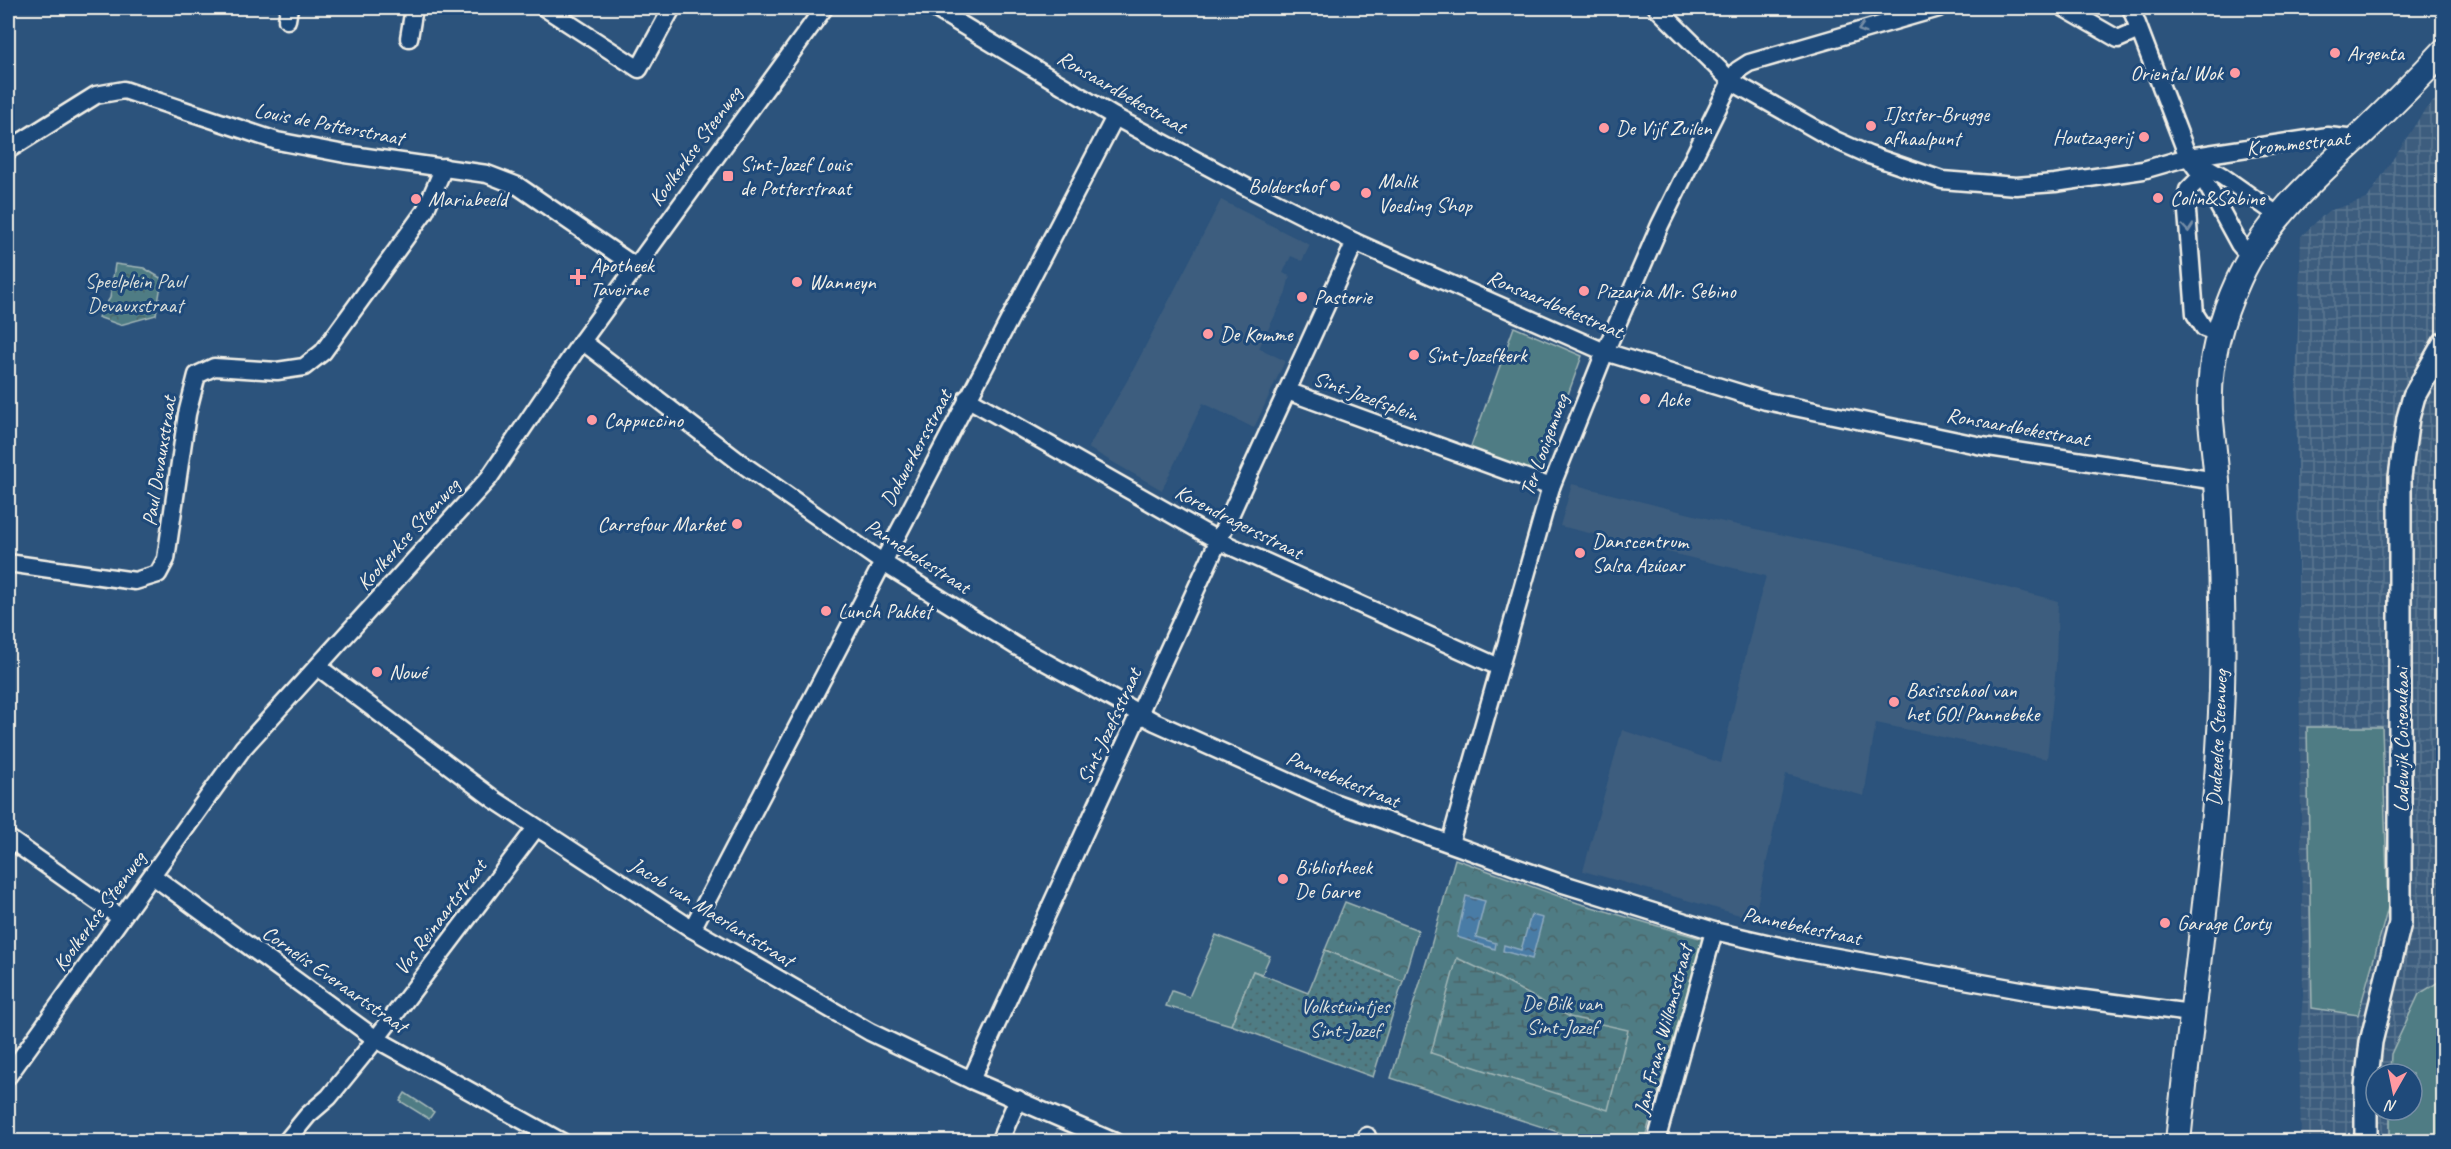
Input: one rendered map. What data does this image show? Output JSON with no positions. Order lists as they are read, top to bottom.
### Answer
{
  "streets": {
    "main road": ["Krommestraat", "Dudzeelse Steenweg"],
    "street": [
      "Ronsaardbekestraat",
      "Louis de Potterstraat",
      "Koolkerkse Steenweg",
      "Sint-Jozefsplein",
      "Ter Looigemweg",
      "Dokwerkersstraat",
      "Paul Devauxstraat",
      "Korendragersstraat",
      "Pannebekestraat",
      "Sint-Jozefsstraat",
      "Lodewijk Coiseaukaai",
      "Jacob van Maerlantstraat",
      "Vos Reinaartstraat",
      "Cornelis Everaartstraat",
      "Jan Frans Willemsstraat"
    ]
  },
  "crossings": [
    ["Ronsaardbekestraat", "Sint-Jozefsplein"],
    ["Ronsaardbekestraat", "Ter Looigemweg"],
    ["Ronsaardbekestraat", "Dokwerkersstraat"],
    ["Ronsaardbekestraat", "Dudzeelse Steenweg"],
    ["Louis de Potterstraat", "Koolkerkse Steenweg"],
    ["Louis de Potterstraat", "Paul Devauxstraat"],
    ["Krommestraat", "Ter Looigemweg"],
    ["Krommestraat", "Dudzeelse Steenweg"],
    ["Koolkerkse Steenweg", "Pannebekestraat"],
    ["Koolkerkse Steenweg", "Jacob van Maerlantstraat"],
    ["Koolkerkse Steenweg", "Cornelis Everaartstraat"],
    ["Sint-Jozefsplein", "Ter Looigemweg"],
    ["Sint-Jozefsplein", "Sint-Jozefsstraat"],
    ["Ter Looigemweg", "Korendragersstraat"],
    ["Ter Looigemweg", "Pannebekestraat"],
    ["Dokwerkersstraat", "Korendragersstraat"],
    ["Dokwerkersstraat", "Pannebekestraat"],
    ["Dokwerkersstraat", "Jacob van Maerlantstraat"],
    ["Korendragersstraat", "Sint-Jozefsstraat"],
    ["Pannebekestraat", "Sint-Jozefsstraat"],
    ["Pannebekestraat", "Dudzeelse Steenweg"],
    ["Pannebekestraat", "Jan Frans Willemsstraat"],
    ["Sint-Jozefsstraat", "Jacob van Maerlantstraat"],
    ["Jacob van Maerlantstraat", "Vos Reinaartstraat"],
    ["Vos Reinaartstraat", "Cornelis Everaartstraat"]
  ],
  "parks": ["Speelplein Paul Devauxstraat", "De Bilk van Sint-Jozef", "Volkstuintjes Sint-Jozef"],
  "places": {
    "other": [
      "Argenta",
      "Oriental Wok",
      "IJsster-Brugge afhaalpunt",
      "De Vijf Zuilen",
      "Houtzagerij",
      "Boldershof",
      "Malik Voeding Shop",
      "Colin&Sabine",
      "Mariabeeld",
      "Wanneyn",
      "Pizzaria Mr. Sebino",
      "Pastorie",
      "De Komme",
      "Sint-Jozefkerk",
      "Acke",
      "Cappuccino",
      "Carrefour Market",
      "Danscentrum Salsa Azúcar",
      "Lunch Pakket",
      "Nowé",
      "Basisschool van het GO! Pannebeke",
      "Bibliotheek De Garve",
      "Garage Corty"
    ],
    "transit": ["Sint-Jozef Louis de Potterstraat"],
    "health": ["Apotheek Taveirne"]
  },
  "north": "bottom"
}
